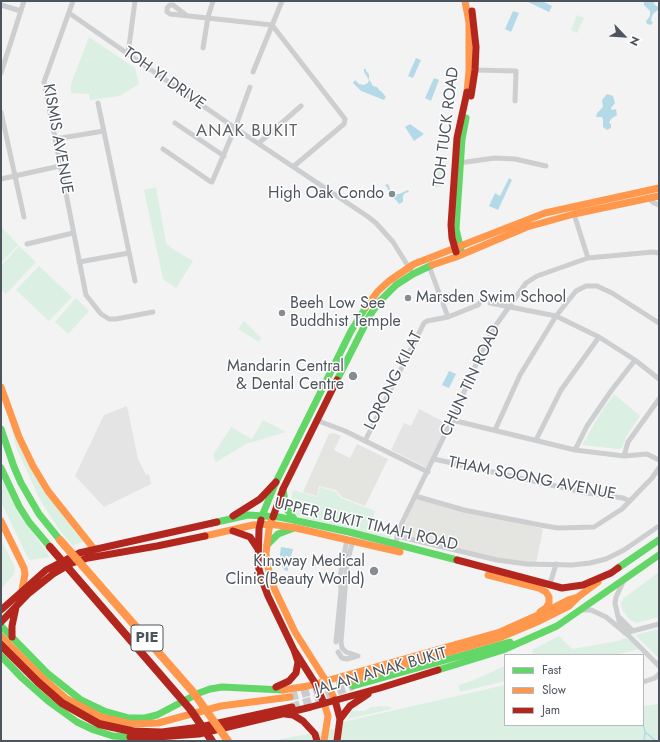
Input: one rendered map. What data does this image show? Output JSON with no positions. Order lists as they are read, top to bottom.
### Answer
{
  "streets": {
    "main road": [
      "TOH TUCK ROAD",
      "UPPER BUKIT TIMAH ROAD",
      "PIE",
      "JALAN ANAK BUKIT"
    ],
    "street": [
      "TOH YI DRIVE",
      "KISMIS AVENUE",
      "LORONG KILAT",
      "CHUN TIN ROAD",
      "THAM SOONG AVENUE"
    ]
  },
  "crossings": [
    ["TOH YI DRIVE", "KISMIS AVENUE"],
    ["CHUN TIN ROAD", "THAM SOONG AVENUE"],
    ["CHUN TIN ROAD", "UPPER BUKIT TIMAH ROAD"],
    ["UPPER BUKIT TIMAH ROAD", "JALAN ANAK BUKIT"]
  ],
  "districts": ["ANAK BUKIT"],
  "places": [
    "High Oak Condo",
    "Marsden Swim School",
    "Beeh Low See Buddhist Temple",
    "Mandarin Central & Dental Centre",
    "Kinsway Medical Clinic(Beauty World)"
  ],
  "legend": ["Fast", "Slow", "Jam"],
  "north": "bottom right"
}
